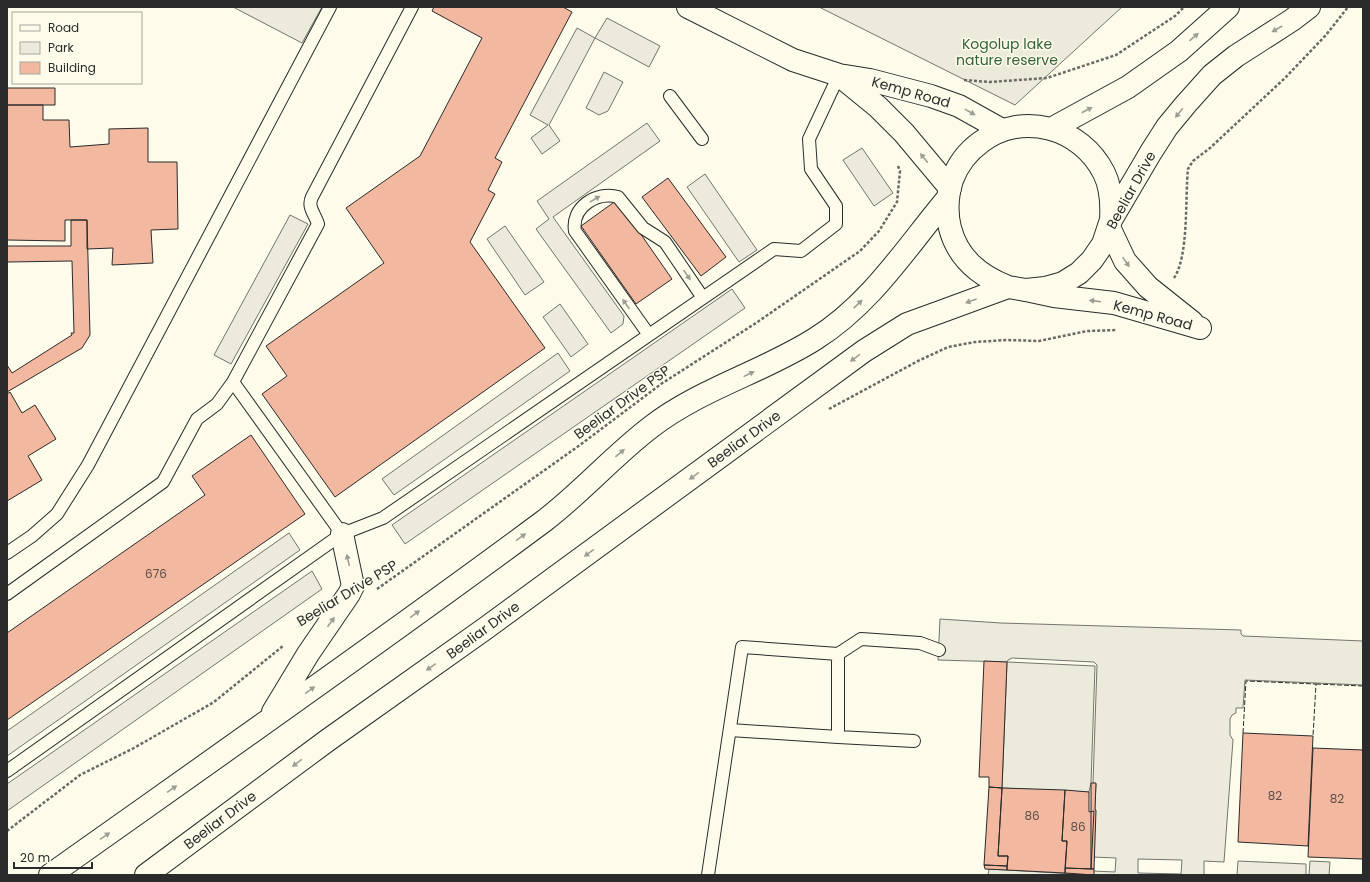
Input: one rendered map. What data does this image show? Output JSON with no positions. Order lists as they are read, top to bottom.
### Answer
{
  "streets": {
    "main road": ["Kemp Road", "Beeliar Drive"],
    "path": ["Beeliar Drive PSP"]
  },
  "crossings": [
    ["Kemp Road", "Beeliar Drive"],
    ["Kemp Road", "Beeliar Drive PSP"]
  ],
  "parks": ["Kogolup lake nature reserve"],
  "house_numbers": [
    "676",
    "82",
    "82",
    "86",
    "86"
  ],
  "legend": ["Road", "Park", "Building"],
  "scale_bar": "20 m"
}
